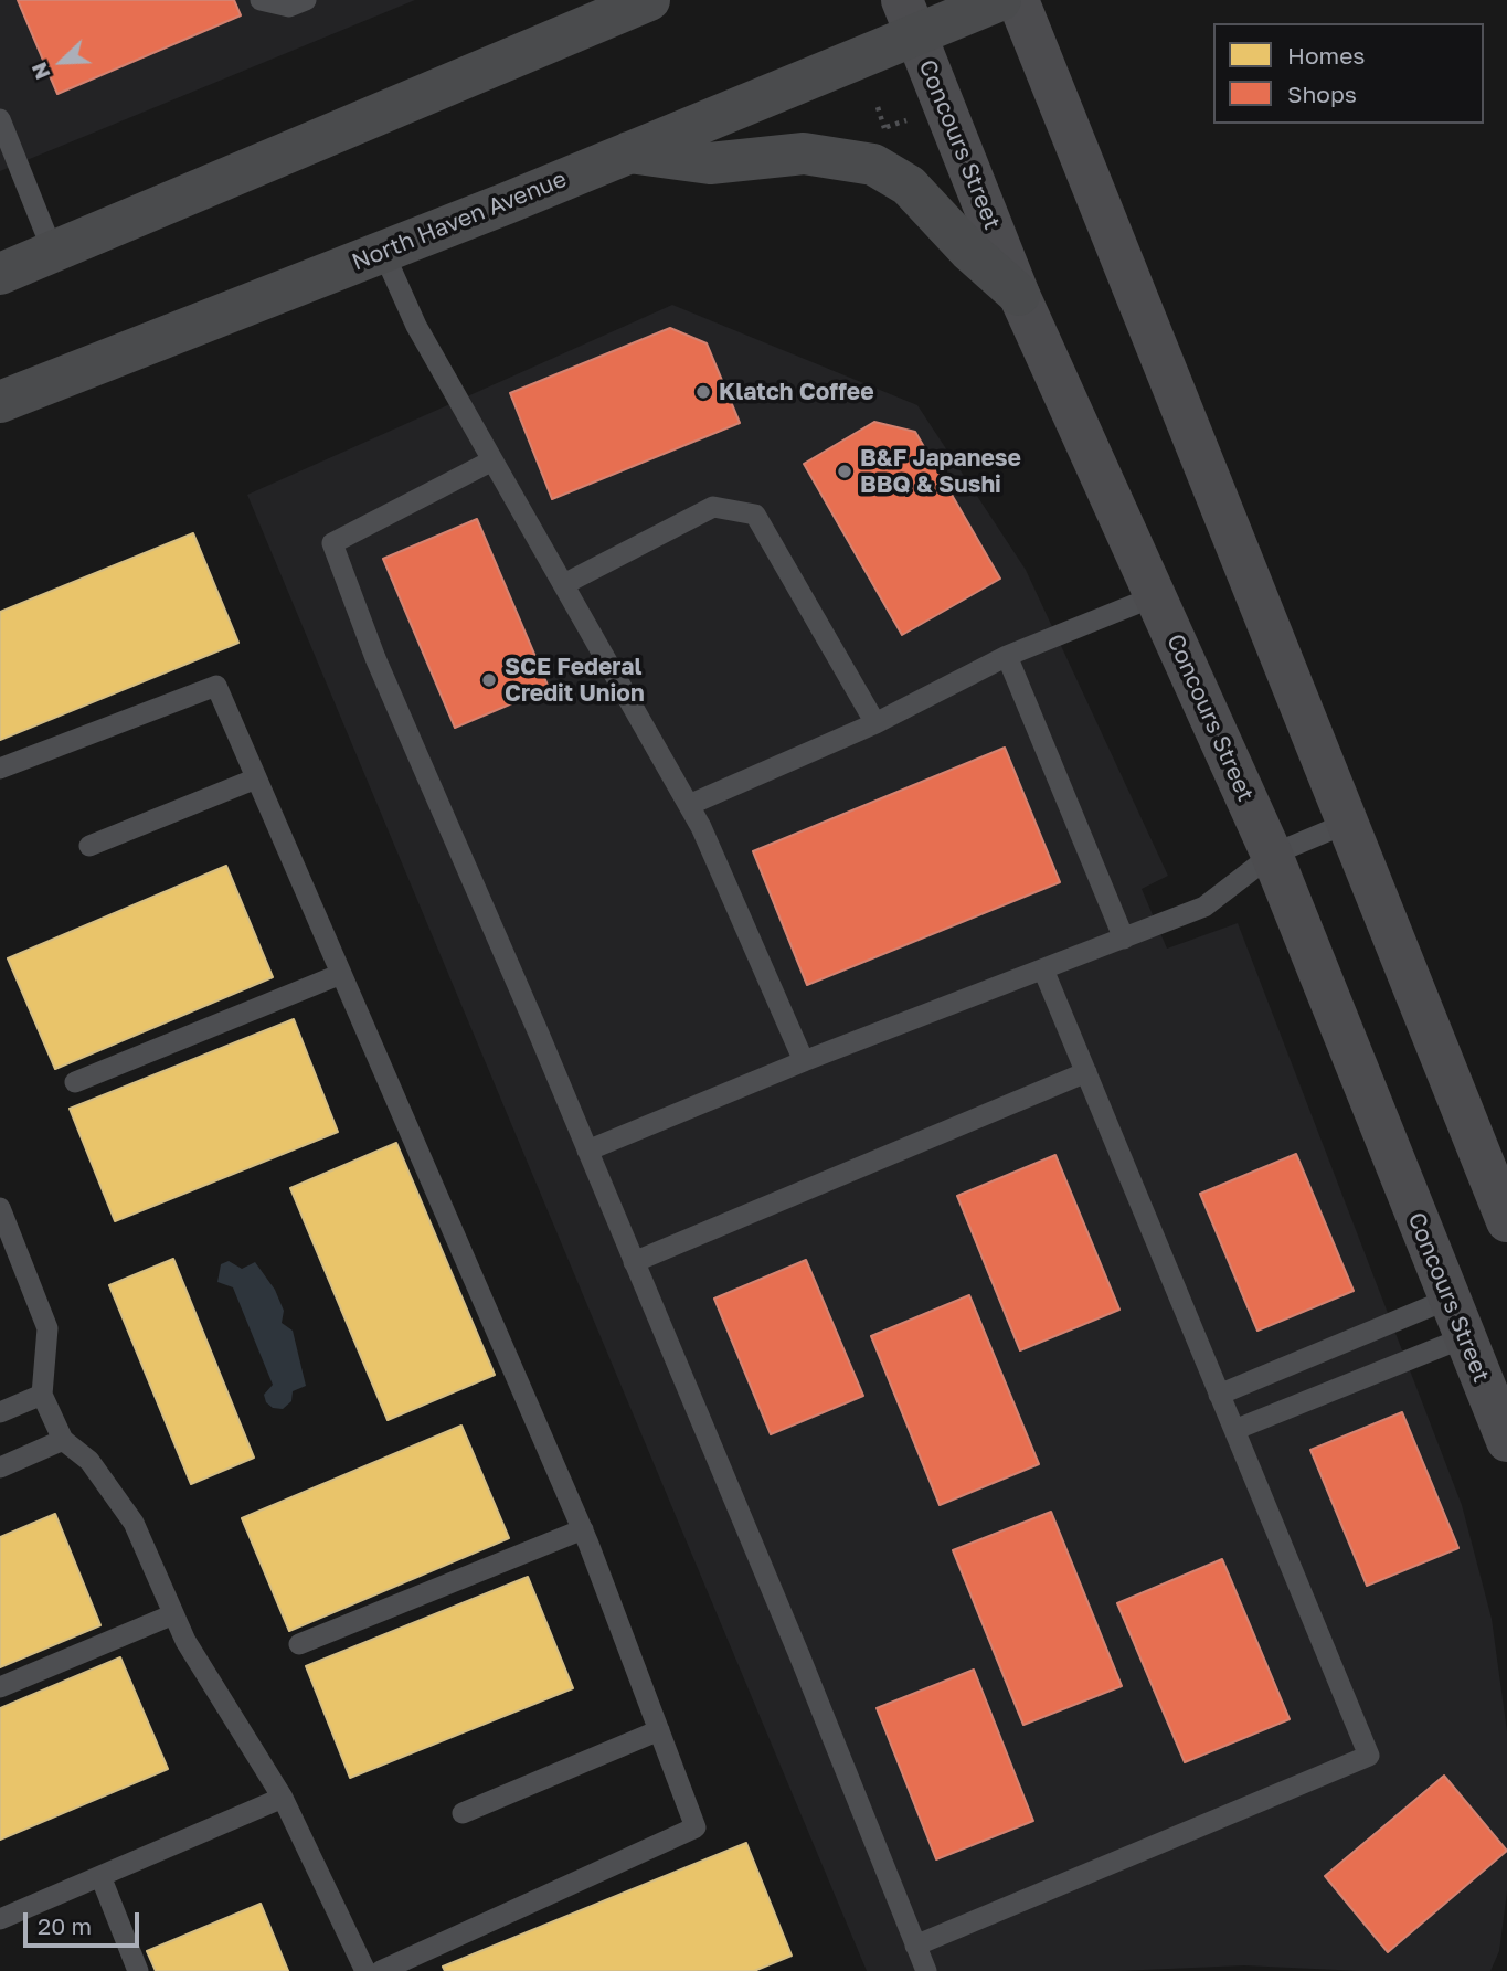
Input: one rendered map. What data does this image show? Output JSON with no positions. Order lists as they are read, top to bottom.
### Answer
{
  "streets": {
    "main road": ["North Haven Avenue"],
    "street": ["Concours Street"]
  },
  "crossings": [
    ["Concours Street", "North Haven Avenue"]
  ],
  "places": ["Klatch Coffee", "B&F Japanese BBQ & Sushi", "SCE Federal Credit Union"],
  "legend": ["Homes", "Shops"],
  "scale_bar": "20 m",
  "north": "bottom left"
}
